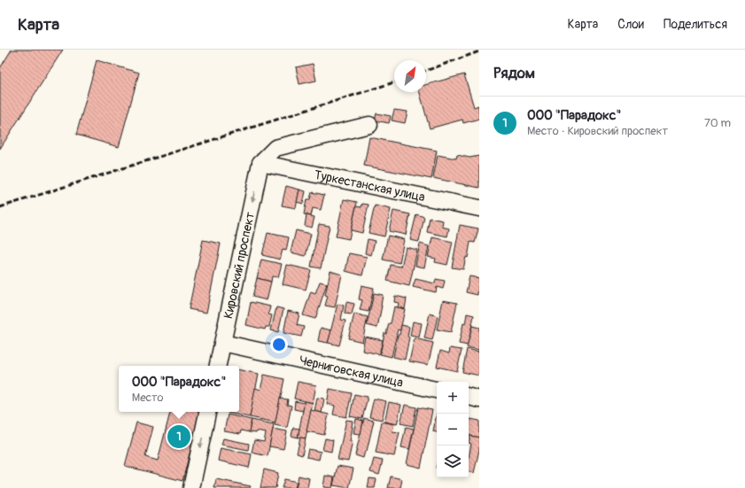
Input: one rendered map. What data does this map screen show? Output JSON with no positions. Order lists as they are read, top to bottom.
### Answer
{
  "streets": {
    "street": ["Туркестанская улица", "Кировский проспект", "Черниговская улица"]
  },
  "crossings": [
    ["Туркестанская улица", "Кировский проспект"],
    ["Кировский проспект", "Черниговская улица"]
  ],
  "one_way": ["Кировский проспект"],
  "north": "top right",
  "page": {
    "header": "Карта",
    "nav": ["Карта", "Слои", "Поделиться"],
    "heading": "Рядом",
    "list": [
      {
        "mark": "1",
        "name": "ООО \"Парадокс\"",
        "note": "Место · Кировский проспект",
        "value": "70 m"
      }
    ],
    "popup": ["ООО \"Парадокс\"", "Место"],
    "map_buttons": ["+", "−"],
    "pins": "1"
  }
}
